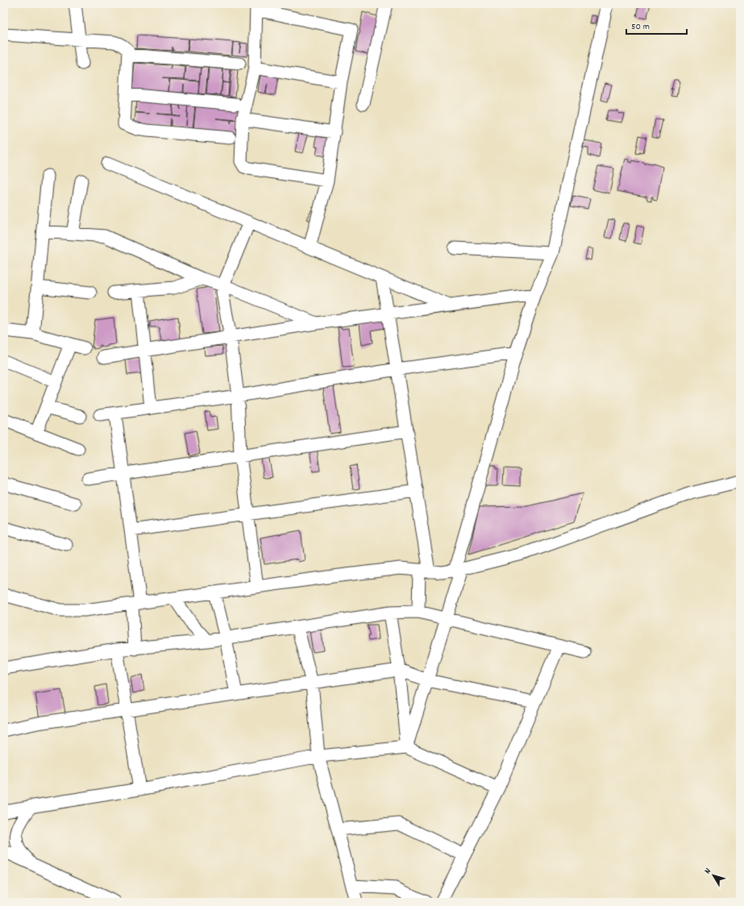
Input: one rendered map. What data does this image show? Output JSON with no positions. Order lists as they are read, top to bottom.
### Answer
{
  "scale_bar": "50 m",
  "north": "top left"
}
